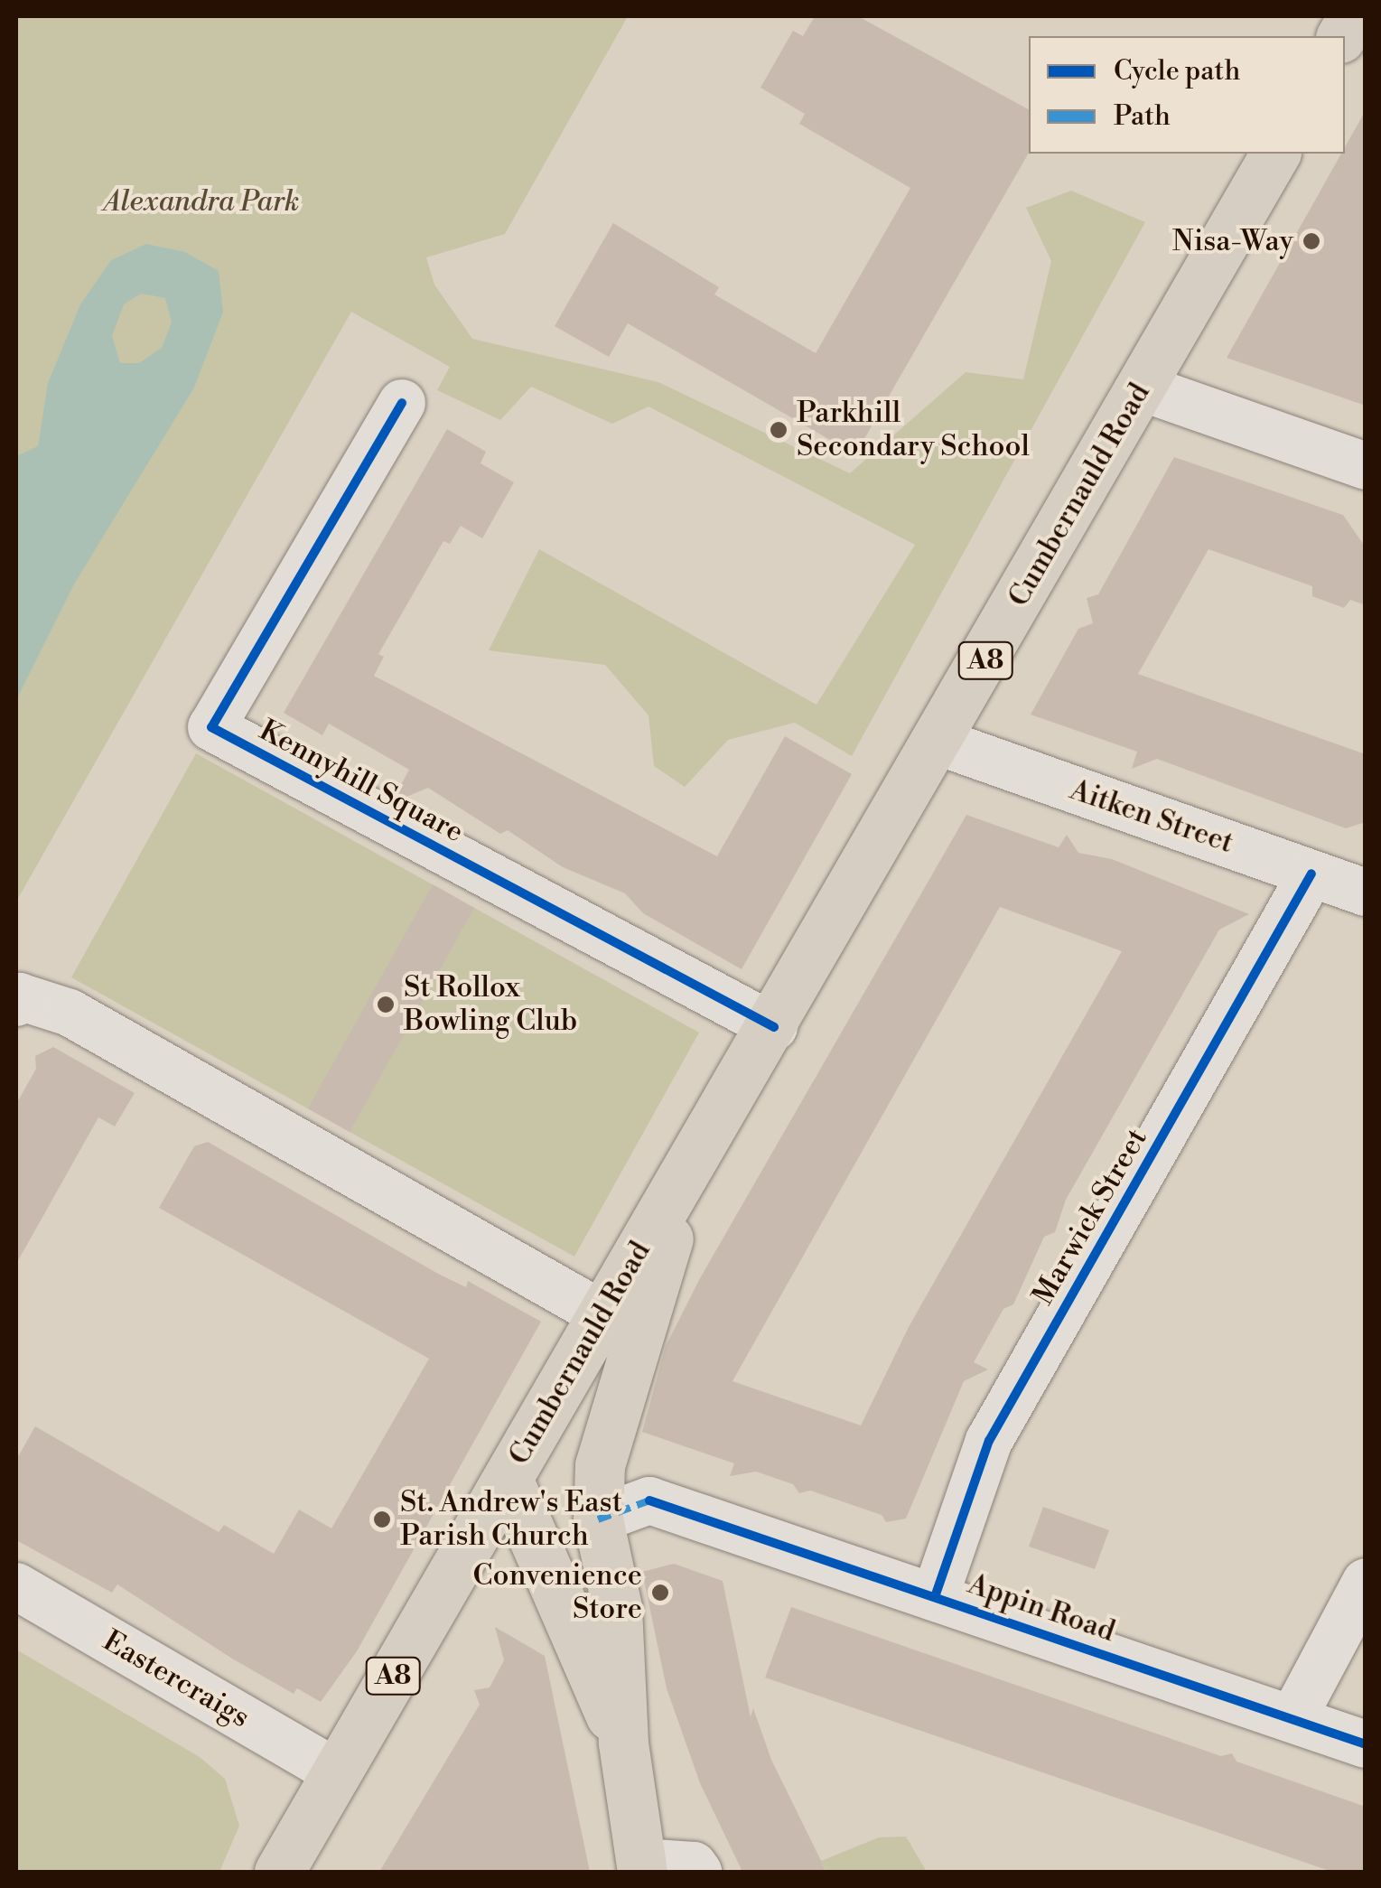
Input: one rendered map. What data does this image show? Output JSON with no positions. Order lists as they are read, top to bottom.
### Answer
{
  "streets": {
    "main road": ["Cumbernauld Road", "A8"],
    "street": [
      "Kennyhill Square",
      "Aitken Street",
      "Marwick Street",
      "Appin Road",
      "Eastercraigs"
    ]
  },
  "crossings": [
    ["Cumbernauld Road", "A8"],
    ["Cumbernauld Road", "Kennyhill Square"],
    ["Cumbernauld Road", "Aitken Street"],
    ["Cumbernauld Road", "Appin Road"],
    ["A8", "Eastercraigs"],
    ["Aitken Street", "Marwick Street"],
    ["Marwick Street", "Appin Road"]
  ],
  "parks": ["Alexandra Park"],
  "places": [
    "Nisa-Way",
    "Parkhill Secondary School",
    "St Rollox Bowling Club",
    "St. Andrew's East Parish Church",
    "Convenience Store"
  ],
  "legend": ["Cycle path", "Path"]
}
